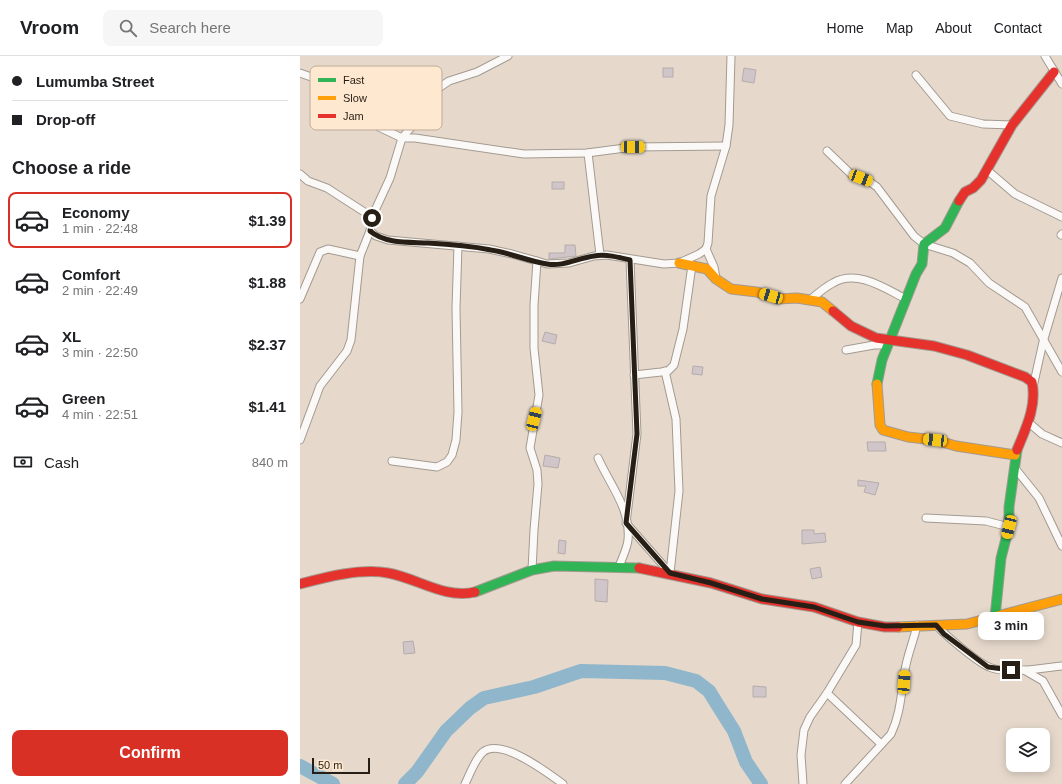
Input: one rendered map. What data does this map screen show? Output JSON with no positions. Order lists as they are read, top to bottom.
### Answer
{
  "legend": ["Fast", "Slow", "Jam"],
  "scale_bar": "50 m",
  "page": {
    "header": "Vroom",
    "search": "Search here",
    "nav": [
      "Home",
      "Map",
      "About",
      "Contact"
    ],
    "banner": ["Lumumba Street", "Drop-off"],
    "heading": "Choose a ride",
    "list": [
      {
        "name": "Economy",
        "note": "1 min · 22:48",
        "value": "$1.39"
      },
      {
        "name": "Comfort",
        "note": "2 min · 22:49",
        "value": "$1.88"
      },
      {
        "name": "XL",
        "note": "3 min · 22:50",
        "value": "$2.37"
      },
      {
        "name": "Green",
        "note": "4 min · 22:51",
        "value": "$1.41"
      }
    ],
    "pay": ["Cash", "840 m"],
    "bubble": "3 min",
    "buttons": "Confirm",
    "scale": "50 m"
  }
}
